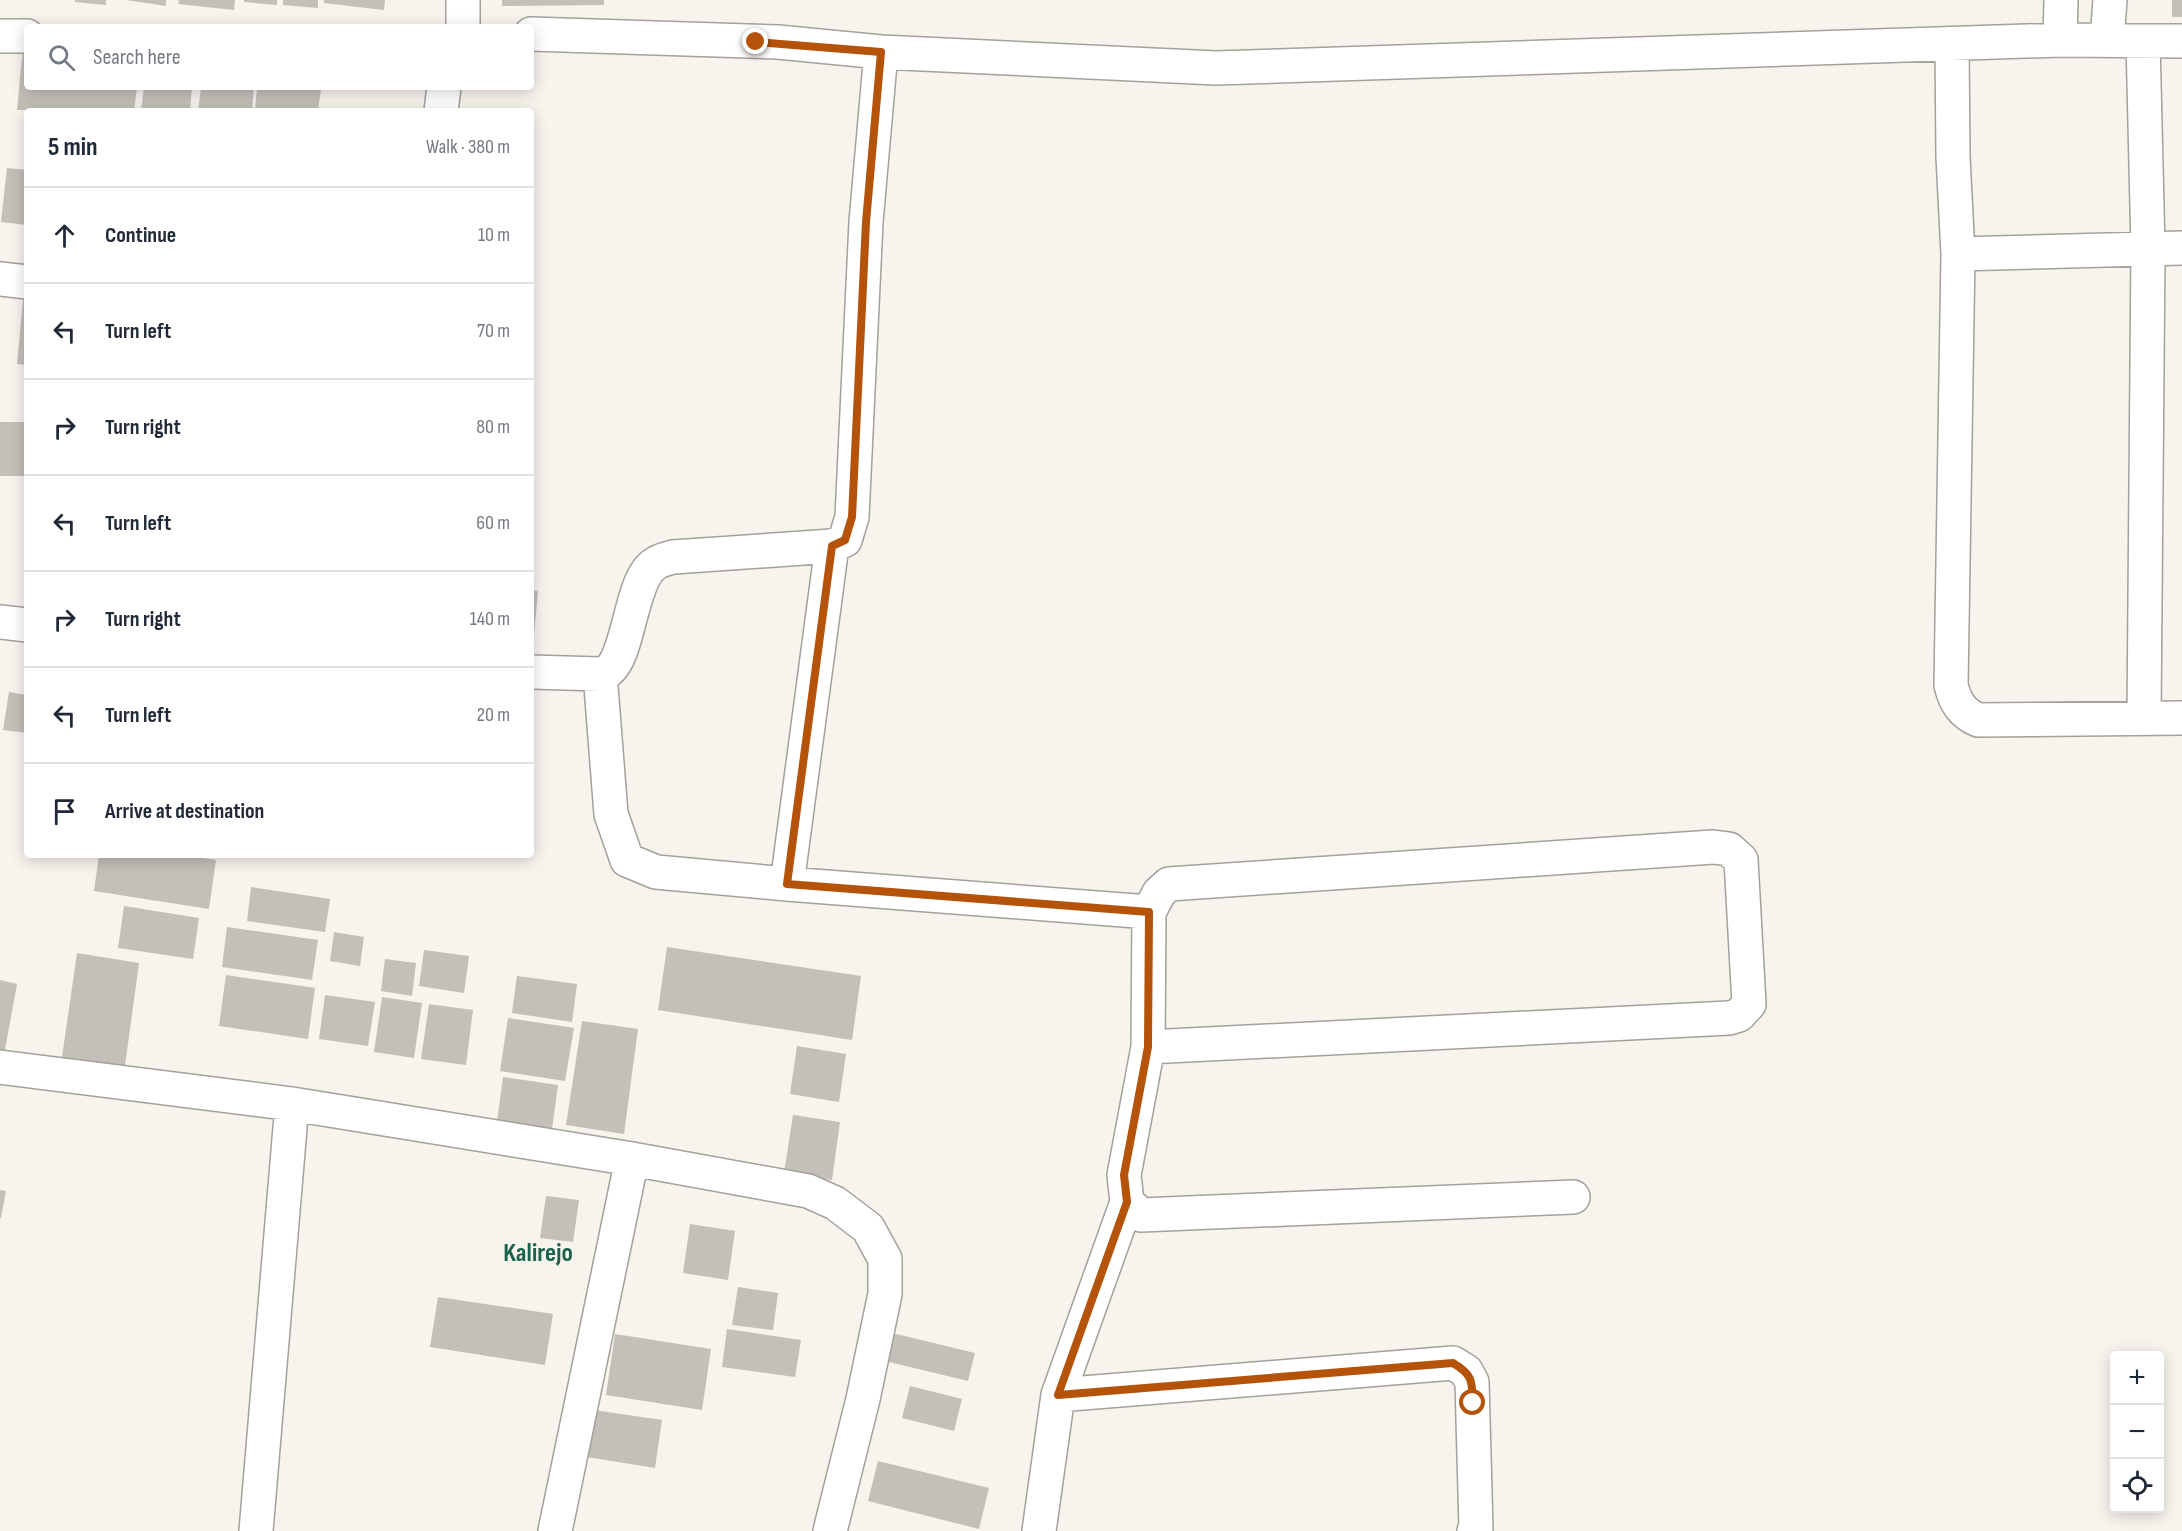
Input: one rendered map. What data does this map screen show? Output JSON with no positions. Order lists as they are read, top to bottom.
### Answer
{
  "districts": ["Kalirejo"],
  "page": {
    "search": "Search here",
    "heading": ["5 min", "Walk · 380 m"],
    "list": [
      ["Continue", "10 m"],
      ["Turn left", "70 m"],
      ["Turn right", "80 m"],
      ["Turn left", "60 m"],
      ["Turn right", "140 m"],
      ["Turn left", "20 m"],
      "Arrive at destination"
    ],
    "map_buttons": ["+", "−"]
  }
}
